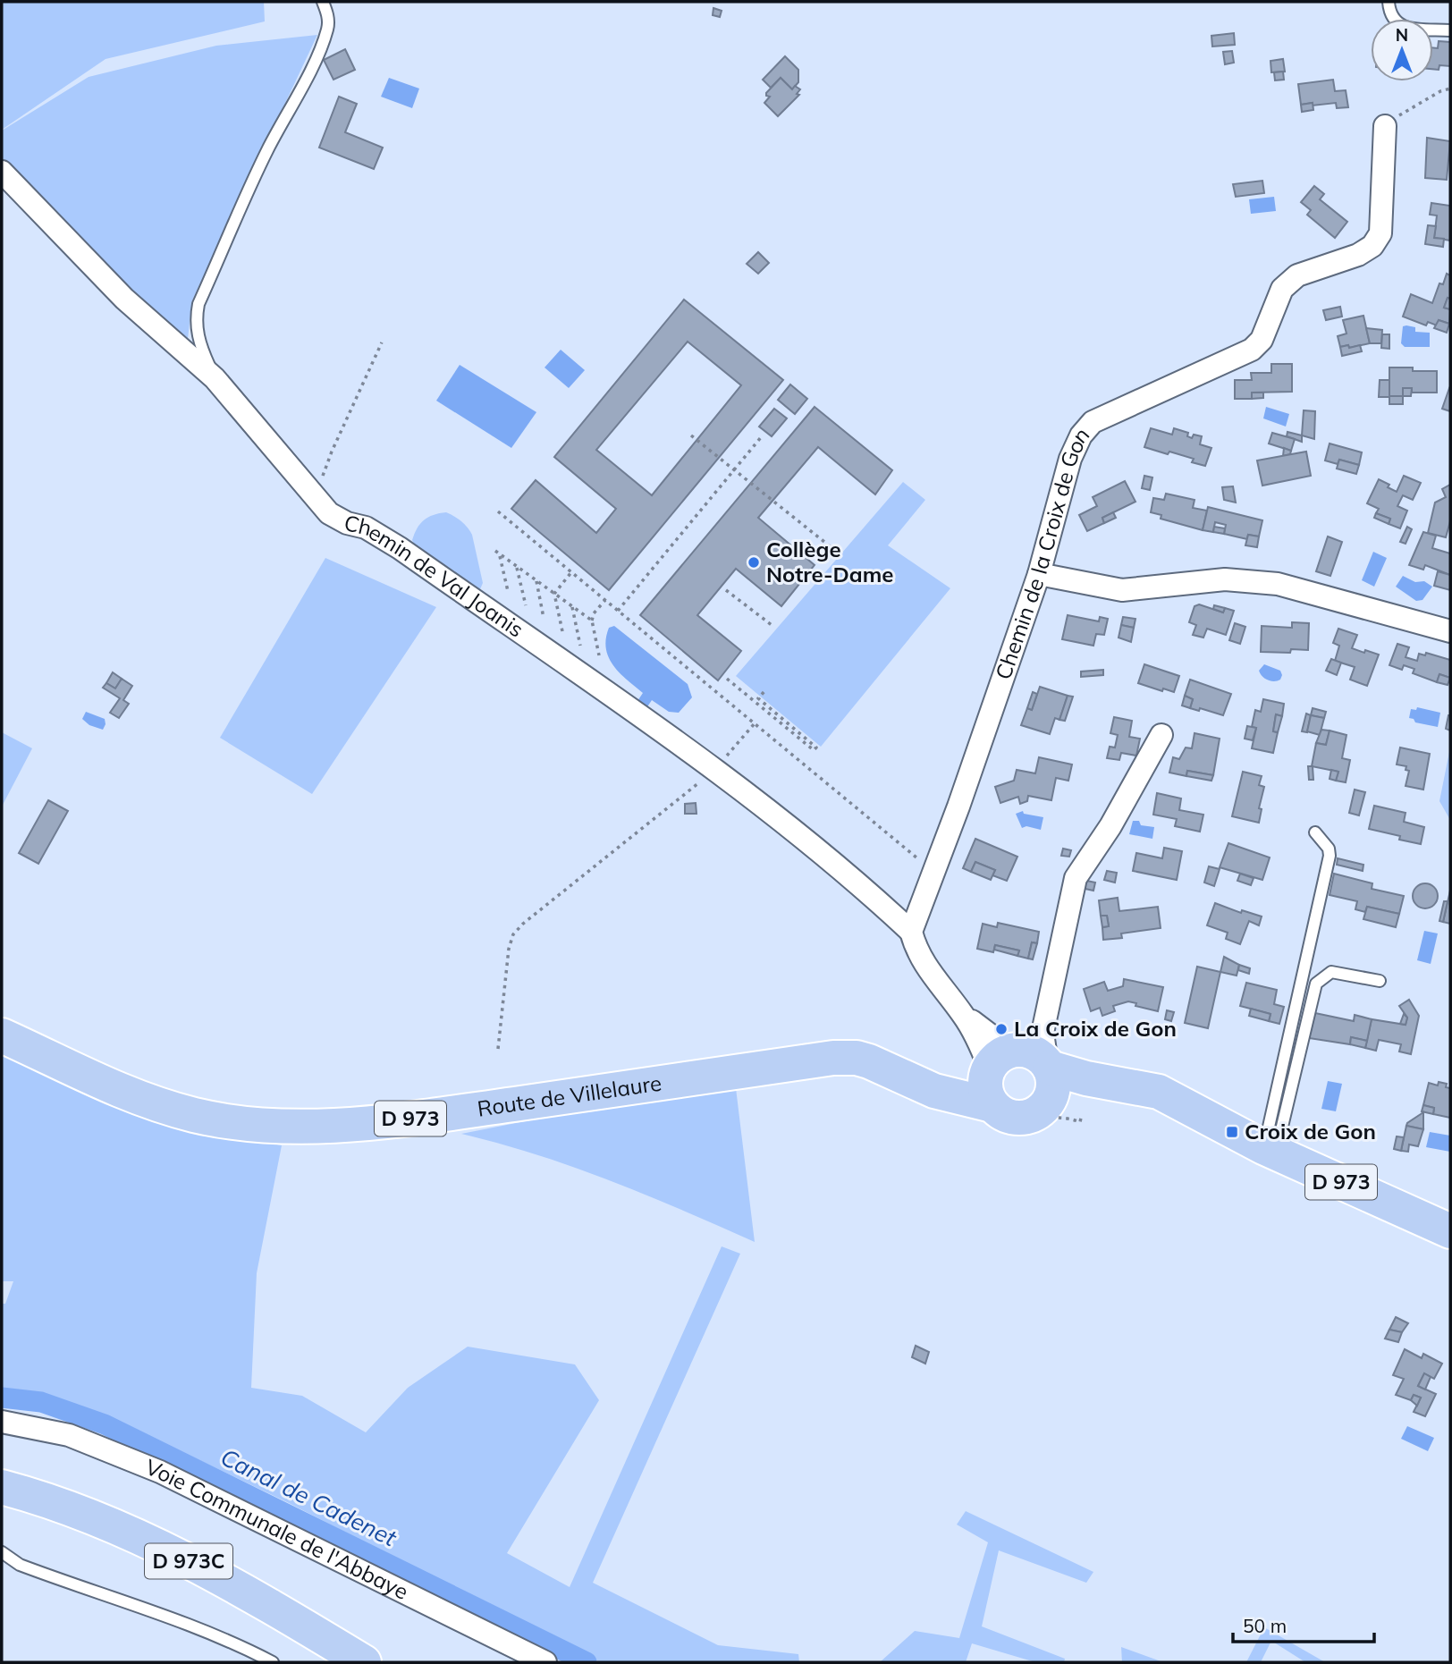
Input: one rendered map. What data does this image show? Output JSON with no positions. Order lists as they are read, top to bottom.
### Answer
{
  "streets": {
    "main road": ["Route de Villelaure", "D 973", "D 973C"],
    "street": ["Chemin de la Croix de Gon", "Chemin de Val Joanis", "Voie Communale de l'Abbaye"]
  },
  "crossings": [
    ["Chemin de la Croix de Gon", "Chemin de Val Joanis"],
    ["Route de Villelaure", "D 973"]
  ],
  "water": ["Canal de Cadenet"],
  "places": {
    "other": ["Collège Notre-Dame", "La Croix de Gon"],
    "transit": ["Croix de Gon"]
  },
  "scale_bar": "50 m",
  "north": "top"
}
